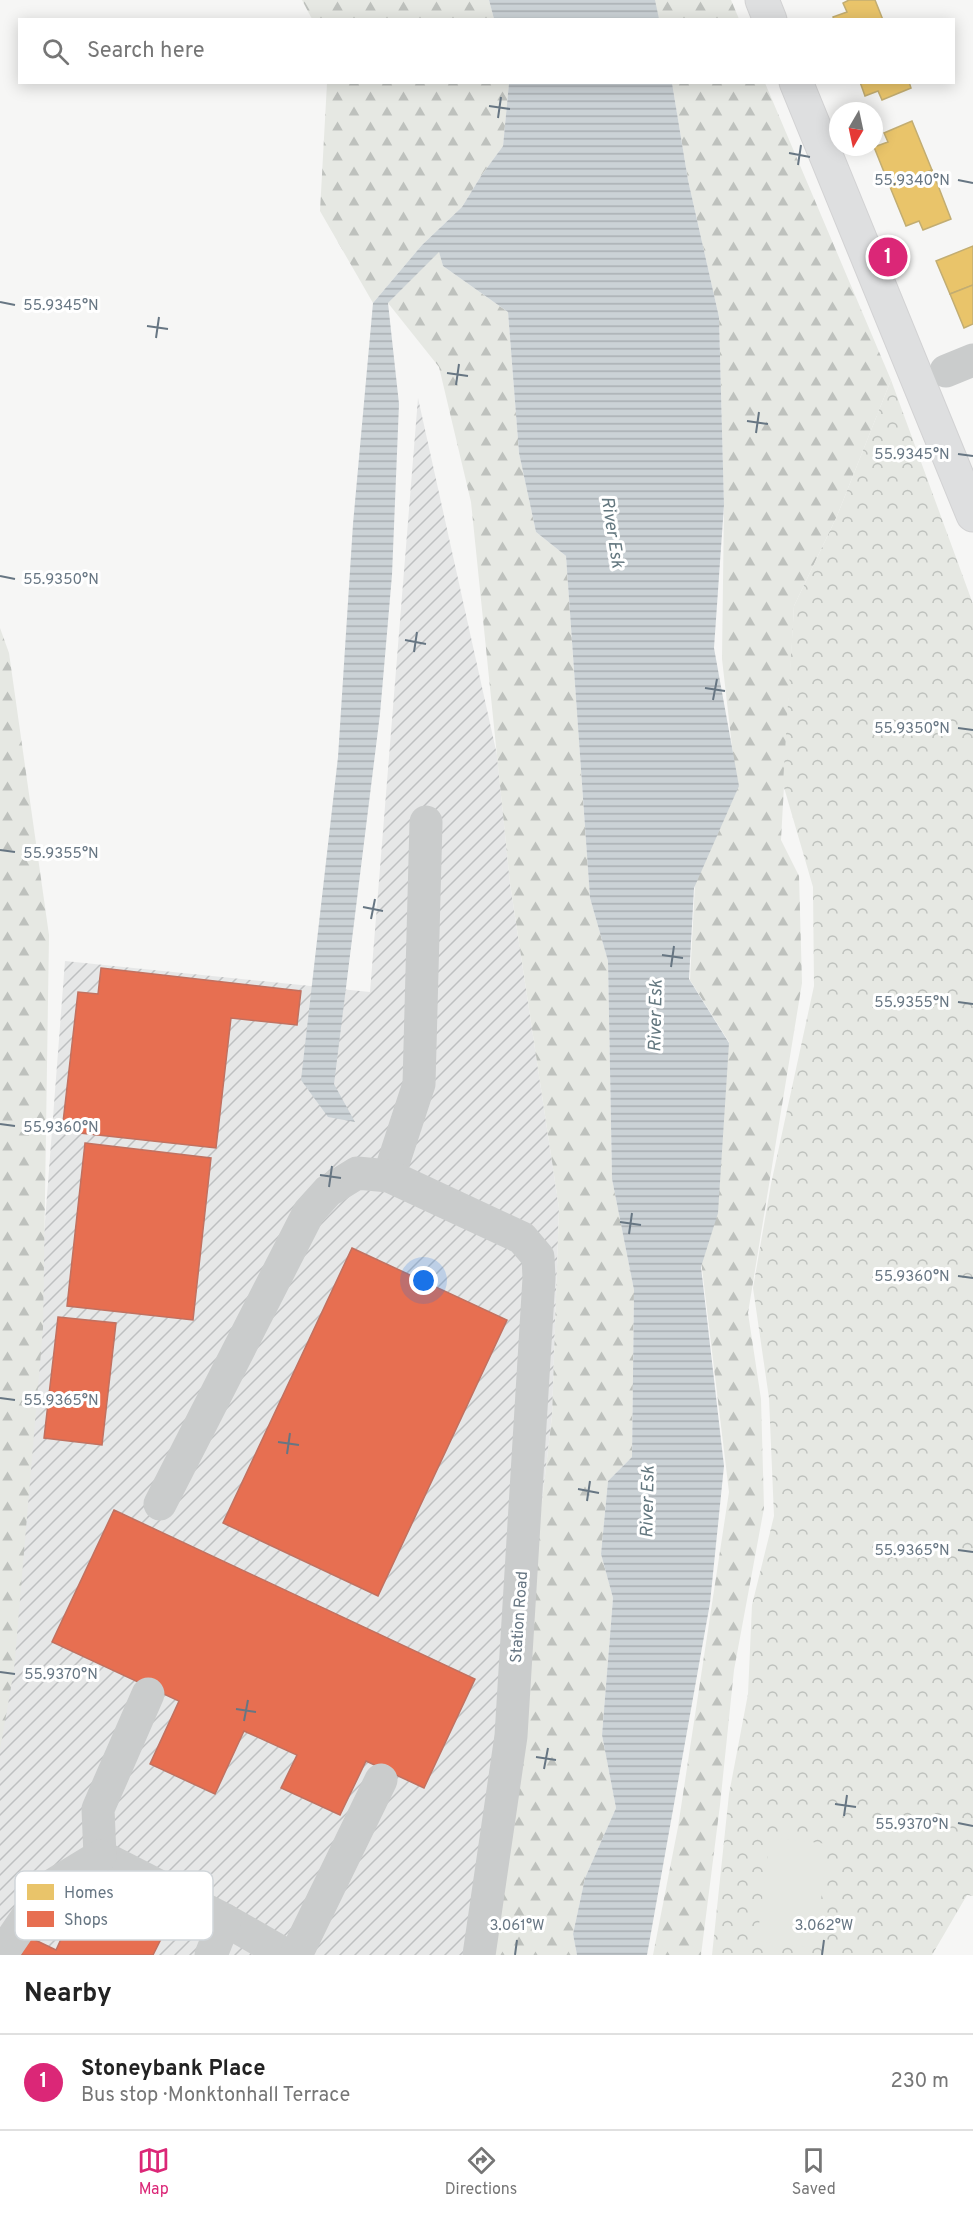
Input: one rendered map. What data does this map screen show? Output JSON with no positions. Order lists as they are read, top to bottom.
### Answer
{
  "streets": {
    "street": ["Station Road"]
  },
  "water": ["River Esk"],
  "legend": ["Homes", "Shops"],
  "north": "bottom",
  "page": {
    "search": "Search here",
    "pins": "1",
    "heading": "Nearby",
    "list": [
      {
        "mark": "1",
        "name": "Stoneybank Place",
        "note": "Bus stop · Monktonhall Terrace",
        "value": "230 m"
      }
    ],
    "nav": ["Map", "Directions", "Saved"]
  },
  "coordinates": [
    "55.9340°N",
    "55.9345°N",
    "55.9350°N",
    "55.9355°N",
    "55.9360°N",
    "55.9365°N",
    "55.9370°N",
    "3.061°W",
    "3.062°W"
  ]
}
